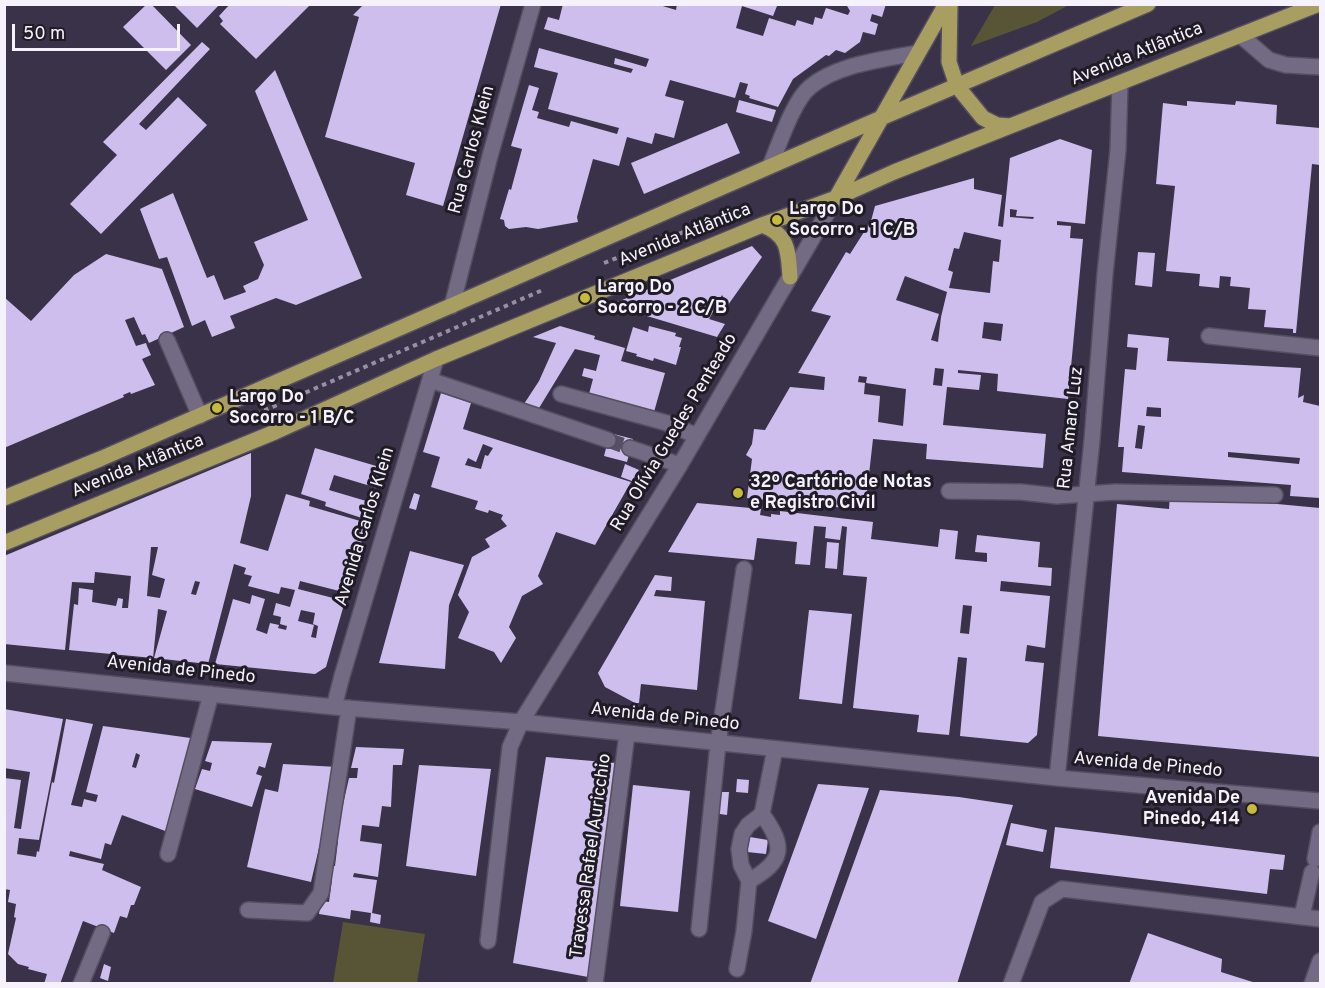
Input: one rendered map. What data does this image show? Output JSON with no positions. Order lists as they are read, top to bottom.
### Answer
{
  "streets": {
    "main road": ["Avenida Atlântica", "Rua Olívia Guedes Penteado"],
    "street": [
      "Rua Carlos Klein",
      "Rua Amaro Luz",
      "Avenida Carlos Klein",
      "Avenida de Pinedo",
      "Travessa Rafael Auricchio"
    ]
  },
  "crossings": [
    ["Avenida Atlântica", "Rua Carlos Klein"],
    ["Avenida Atlântica", "Rua Amaro Luz"],
    ["Avenida Atlântica", "Rua Olívia Guedes Penteado"],
    ["Avenida Atlântica", "Avenida Carlos Klein"],
    ["Rua Amaro Luz", "Avenida de Pinedo"],
    ["Rua Olívia Guedes Penteado", "Avenida de Pinedo"],
    ["Avenida Carlos Klein", "Avenida de Pinedo"],
    ["Avenida de Pinedo", "Travessa Rafael Auricchio"]
  ],
  "places": [
    "Largo Do Socorro - 1 C/B",
    "Largo Do Socorro - 2 C/B",
    "Largo Do Socorro - 1 B/C",
    "32º Cartório de Notas e Registro Civil",
    "Avenida De Pinedo, 414"
  ],
  "scale_bar": "50 m"
}
